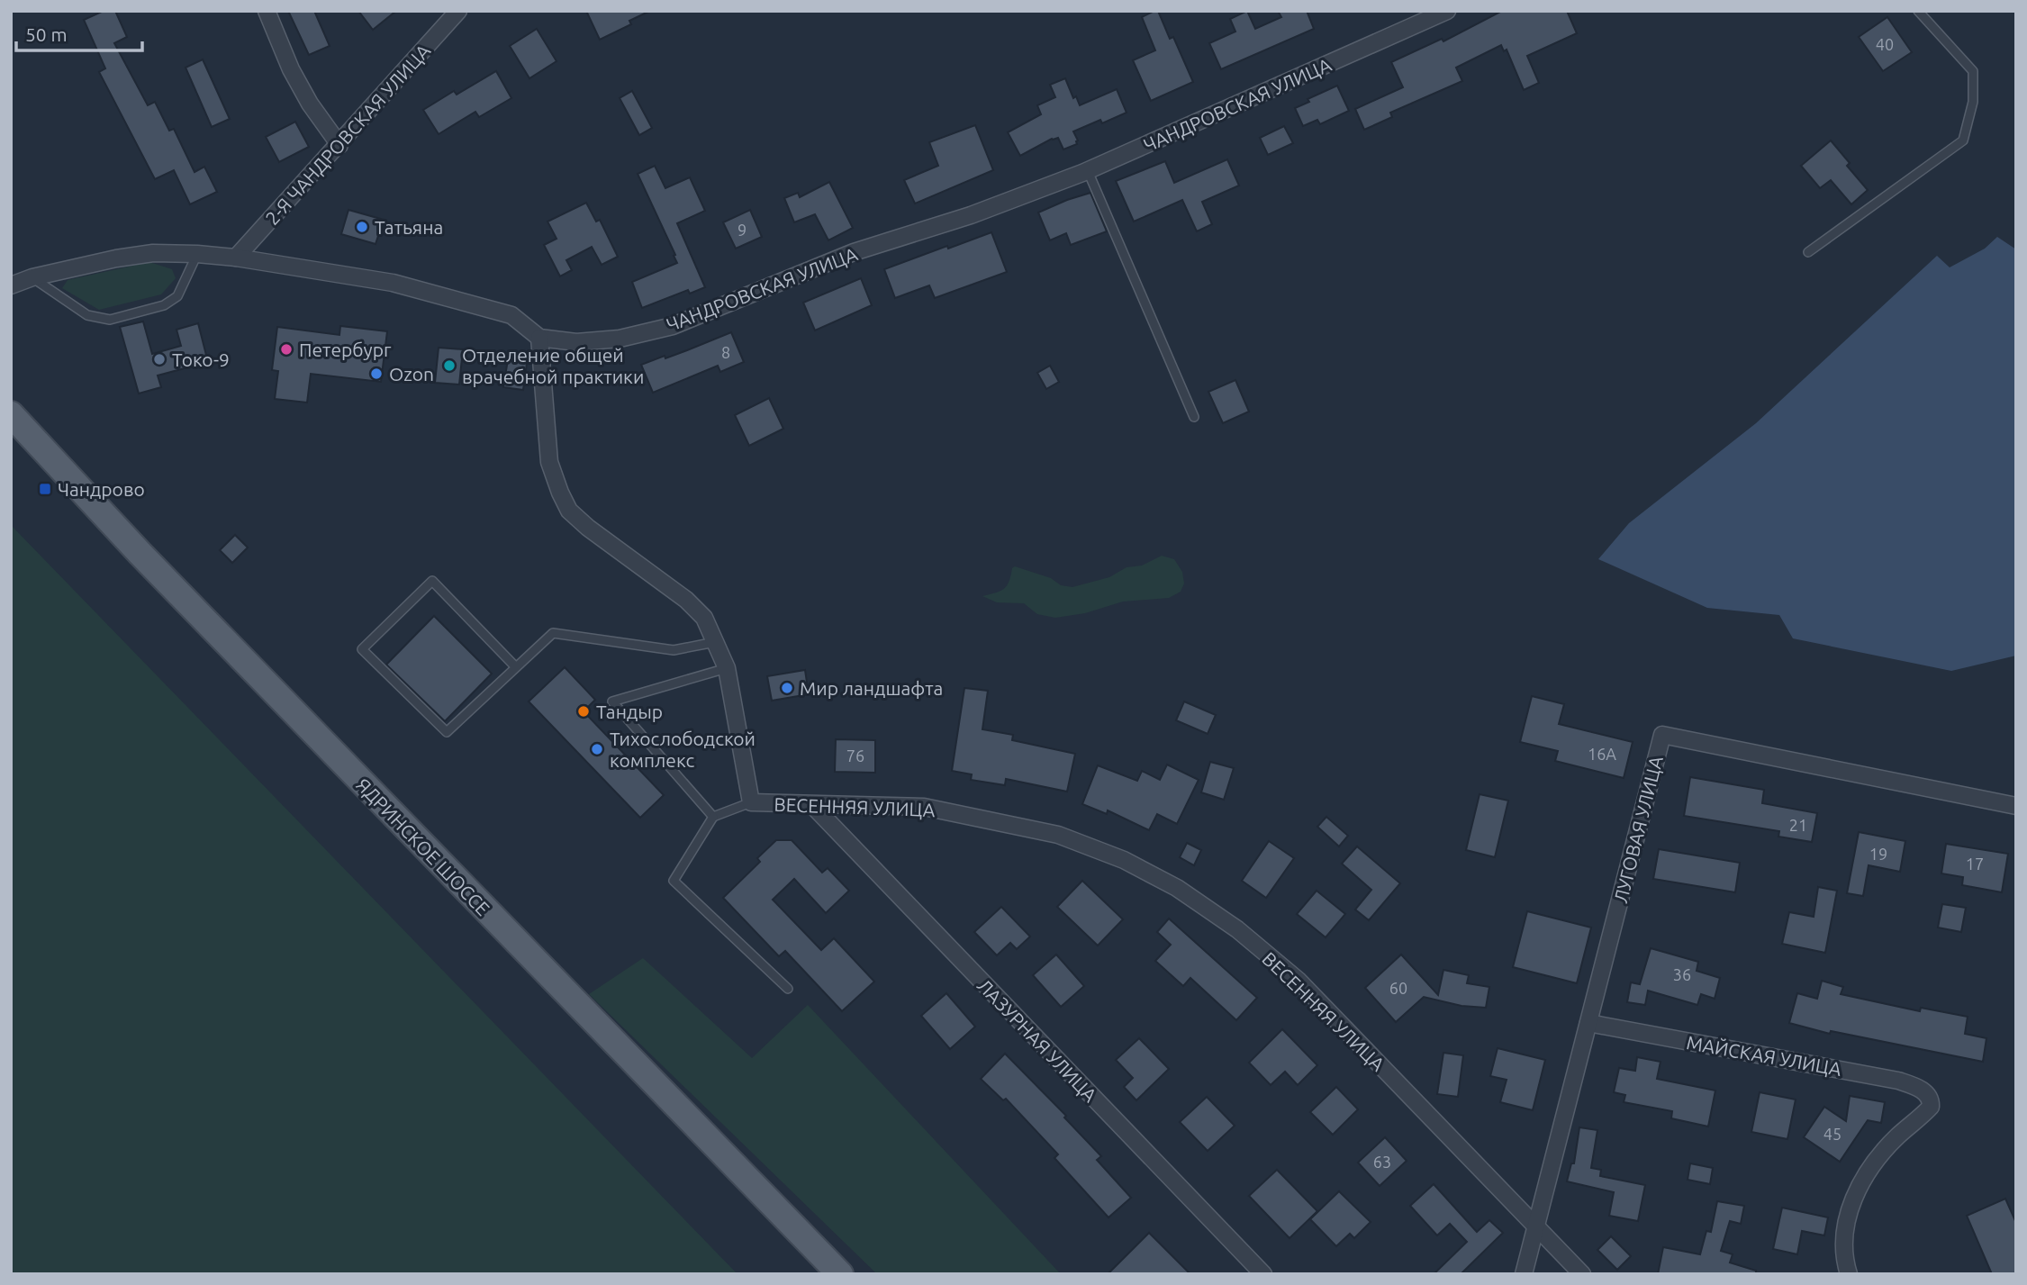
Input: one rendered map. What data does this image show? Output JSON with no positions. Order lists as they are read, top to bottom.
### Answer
{
  "streets": {
    "main road": ["ЯДРИНСКОЕ ШОССЕ"],
    "street": [
      "ЧАНДРОВСКАЯ УЛИЦА",
      "2-Я ЧАНДРОВСКАЯ УЛИЦА",
      "ВЕСЕННЯЯ УЛИЦА",
      "ЛУГОВАЯ УЛИЦА",
      "ЛАЗУРНАЯ УЛИЦА",
      "МАЙСКАЯ УЛИЦА"
    ]
  },
  "crossings": [
    ["ВЕСЕННЯЯ УЛИЦА", "ЛУГОВАЯ УЛИЦА"],
    ["ВЕСЕННЯЯ УЛИЦА", "ЛАЗУРНАЯ УЛИЦА"],
    ["ЛУГОВАЯ УЛИЦА", "МАЙСКАЯ УЛИЦА"]
  ],
  "places": {
    "other": [
      "Татьяна",
      "Петербург",
      "Токо-9",
      "Отделение общей врачебной практики",
      "Ozon",
      "Мир ландшафта",
      "Тандыр",
      "Тихослободской комплекс"
    ],
    "transit": ["Чандрово"]
  },
  "house_numbers": [
    "40",
    "9",
    "8",
    "16А",
    "76",
    "21",
    "19",
    "17",
    "36",
    "60",
    "45",
    "63"
  ],
  "scale_bar": "50 m"
}
